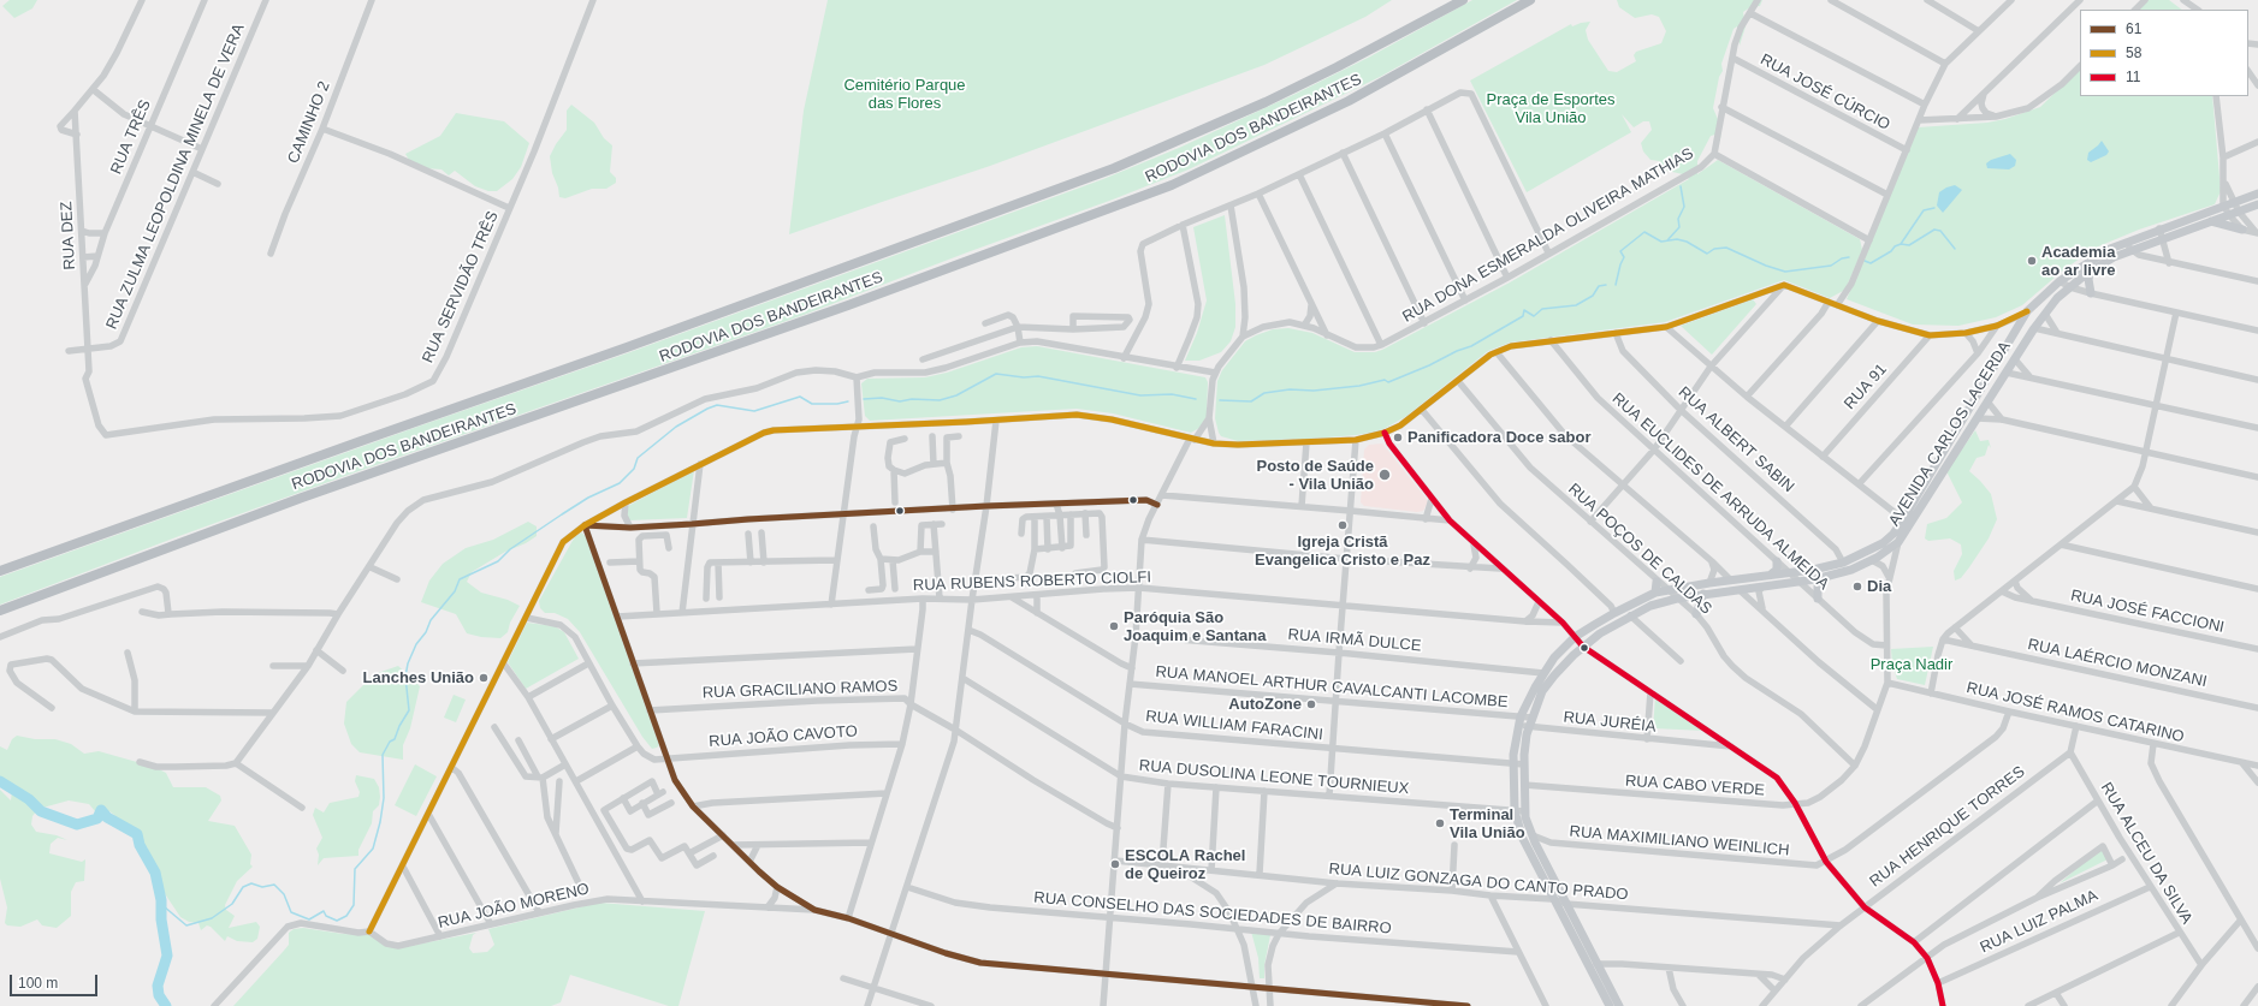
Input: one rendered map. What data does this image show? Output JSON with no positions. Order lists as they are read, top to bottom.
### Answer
{
  "streets": {
    "highway": ["RODOVIA DOS BANDEIRANTES"],
    "main road": ["AVENIDA CARLOS LACERDA"],
    "street": [
      "RUA JOSÉ CÚRCIO",
      "CAMINHO 2",
      "RUA TRÊS",
      "RUA ZULMA LEOPOLDINA MINELA DE VERA",
      "RUA DEZ",
      "RUA DONA ESMERALDA OLIVEIRA MATHIAS",
      "RUA SERVIDÃO TRÊS",
      "RUA 91",
      "RUA ALBERT SABIN",
      "RUA EUCLIDES DE ARRUDA ALMEIDA",
      "RUA POÇOS DE CALDAS",
      "RUA RUBENS ROBERTO CIOLFI",
      "RUA JOSÉ FACCIONI",
      "RUA IRMÃ DULCE",
      "RUA LAÉRCIO MONZANI",
      "RUA MANOEL ARTHUR CAVALCANTI LACOMBE",
      "RUA GRACILIANO RAMOS",
      "RUA JOSÉ RAMOS CATARINO",
      "RUA JURÉIA",
      "RUA WILLIAM FARACINI",
      "RUA JOÃO CAVOTO",
      "RUA DUSOLINA LEONE TOURNIEUX",
      "RUA CABO VERDE",
      "RUA HENRIQUE TORRES",
      "RUA MAXIMILIANO WEINLICH",
      "RUA ALCEU DA SILVA",
      "RUA LUIZ GONZAGA DO CANTO PRADO",
      "RUA JOÃO MORENO",
      "RUA CONSELHO DAS SOCIEDADES DE BAIRRO",
      "RUA LUIZ PALMA"
    ]
  },
  "crossings": [
    ["RUA JOSÉ CÚRCIO", "RUA DONA ESMERALDA OLIVEIRA MATHIAS"],
    ["RUA TRÊS", "RUA DEZ"],
    ["RUA ZULMA LEOPOLDINA MINELA DE VERA", "RUA DEZ"],
    ["RUA DEZ", "RUA SERVIDÃO TRÊS"],
    ["AVENIDA CARLOS LACERDA", "RUA ALBERT SABIN"],
    ["AVENIDA CARLOS LACERDA", "RUA EUCLIDES DE ARRUDA ALMEIDA"],
    ["AVENIDA CARLOS LACERDA", "RUA POÇOS DE CALDAS"],
    ["AVENIDA CARLOS LACERDA", "RUA IRMÃ DULCE"],
    ["AVENIDA CARLOS LACERDA", "RUA MANOEL ARTHUR CAVALCANTI LACOMBE"],
    ["AVENIDA CARLOS LACERDA", "RUA JURÉIA"],
    ["AVENIDA CARLOS LACERDA", "RUA WILLIAM FARACINI"],
    ["AVENIDA CARLOS LACERDA", "RUA DUSOLINA LEONE TOURNIEUX"],
    ["AVENIDA CARLOS LACERDA", "RUA CABO VERDE"],
    ["AVENIDA CARLOS LACERDA", "RUA MAXIMILIANO WEINLICH"],
    ["AVENIDA CARLOS LACERDA", "RUA LUIZ GONZAGA DO CANTO PRADO"],
    ["RUA EUCLIDES DE ARRUDA ALMEIDA", "RUA CABO VERDE"],
    ["RUA POÇOS DE CALDAS", "RUA CABO VERDE"],
    ["RUA JOSÉ RAMOS CATARINO", "RUA CABO VERDE"],
    ["RUA JOSÉ RAMOS CATARINO", "RUA MAXIMILIANO WEINLICH"],
    ["RUA HENRIQUE TORRES", "RUA ALCEU DA SILVA"],
    ["RUA HENRIQUE TORRES", "RUA LUIZ GONZAGA DO CANTO PRADO"],
    ["RUA ALCEU DA SILVA", "RUA LUIZ PALMA"]
  ],
  "parks": ["Cemitério Parque das Flores", "Praça de Esportes Vila União", "Praça Nadir"],
  "places": [
    "Academia ao ar livre",
    "Panificadora Doce sabor",
    "Posto de Saúde - Vila União",
    "Igreja Cristã Evangelica Cristo e Paz",
    "Dia",
    "Paróquia São Joaquim e Santana",
    "Lanches União",
    "AutoZone",
    "Terminal Vila União",
    "ESCOLA Rachel de Queiroz"
  ],
  "lines": ["transit line 58", "transit line 11", "transit line 61"],
  "legend": ["61", "58", "11"],
  "scale_bar": "100 m"
}
